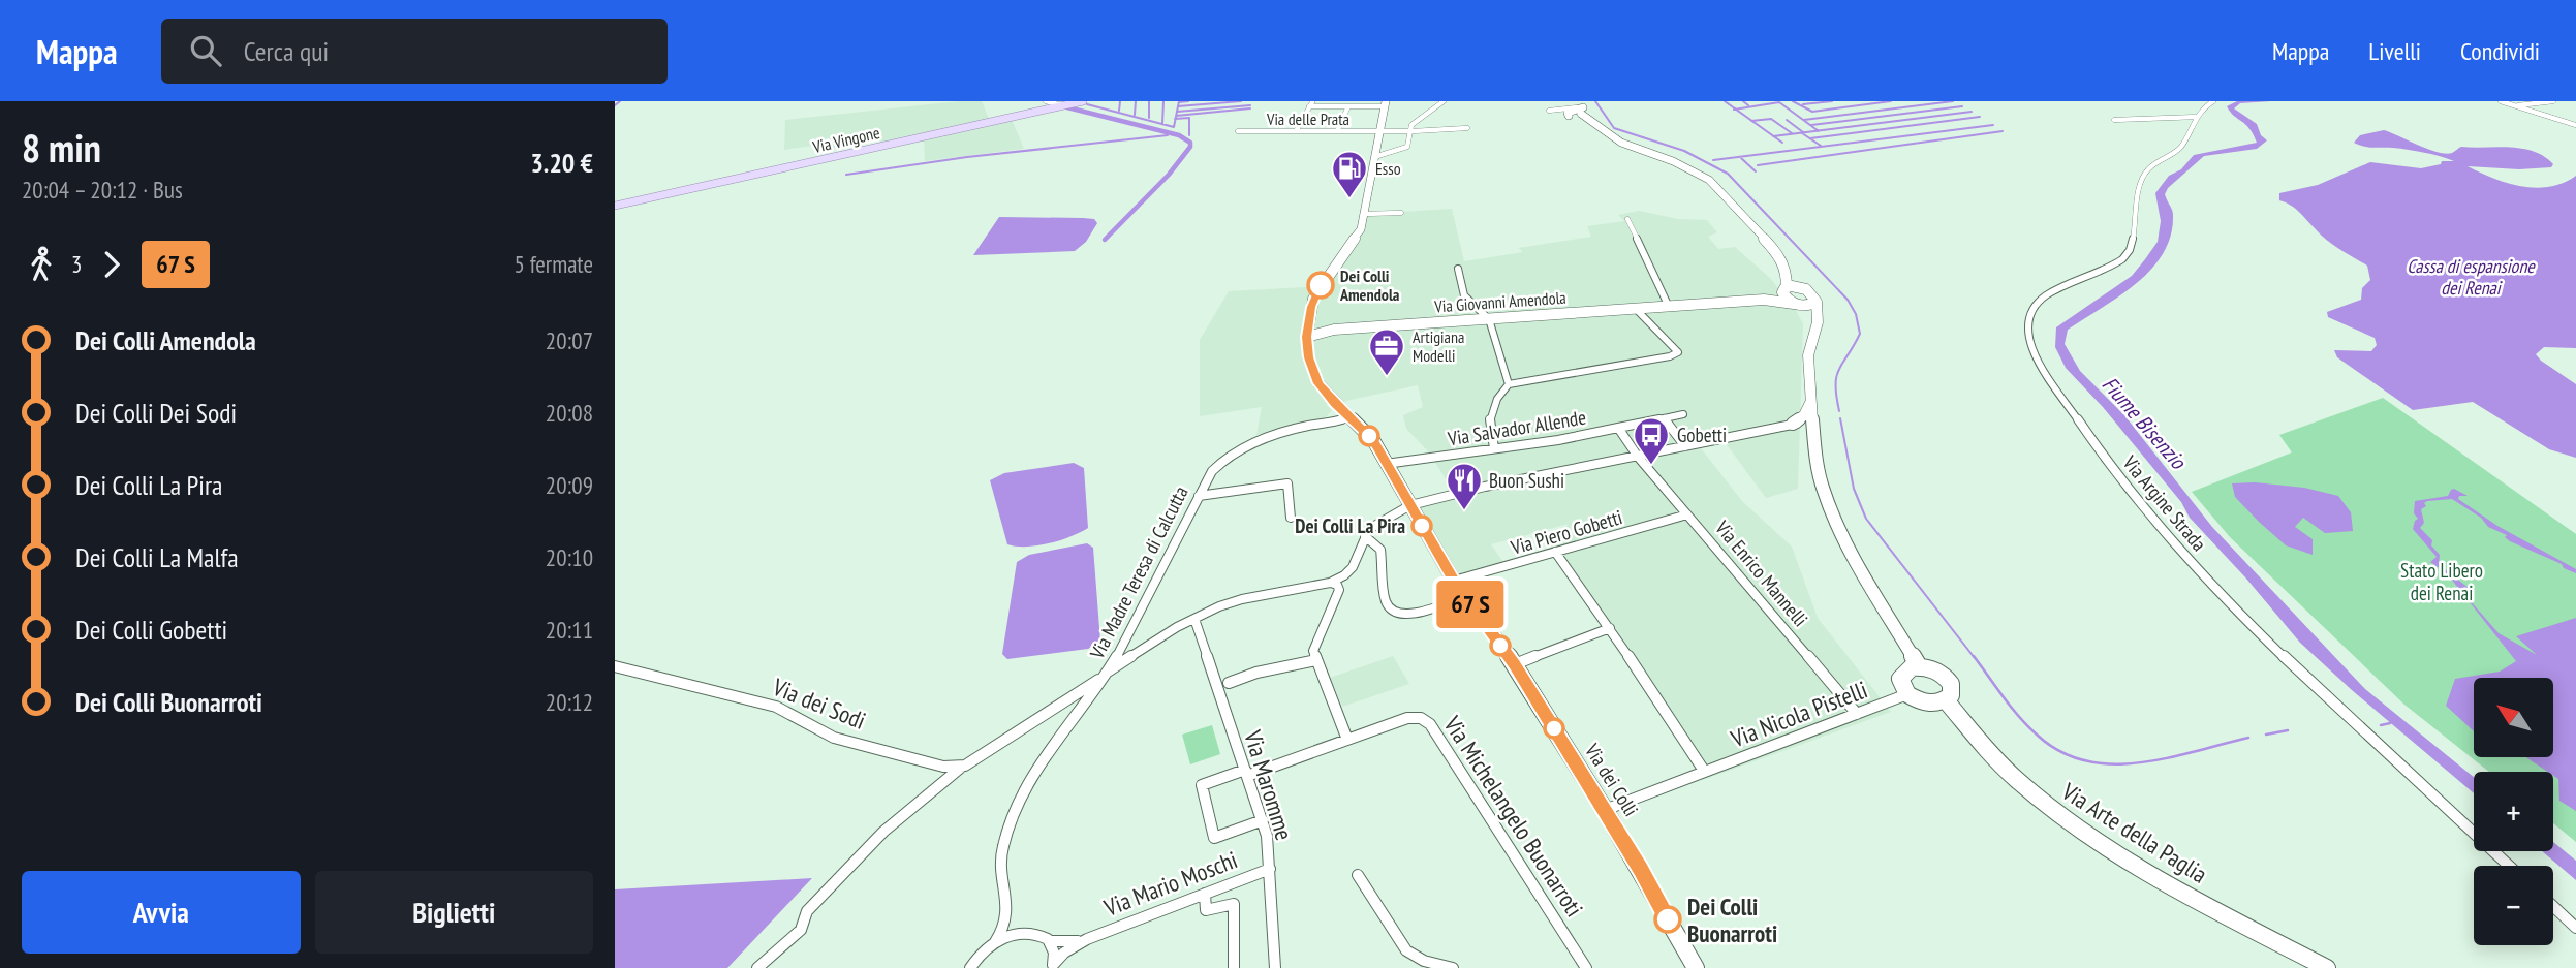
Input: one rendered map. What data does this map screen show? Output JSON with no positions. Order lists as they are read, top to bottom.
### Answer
{
  "streets": {
    "main road": ["Via Vingone", "Via Giovanni Amendola"],
    "street": [
      "Via delle Prata",
      "Via Salvador Allende",
      "Via Argine Strada",
      "Via Piero Gobetti",
      "Via Madre Teresa di Calcutta",
      "Via Enrico Mannelli",
      "Via dei Sodi",
      "Via Nicola Pistelli",
      "Via dei Colli",
      "Via Maromme",
      "Via Michelangelo Buonarroti",
      "Via Arte della Paglia",
      "Via Mario Moschi"
    ]
  },
  "crossings": [
    ["Via delle Prata", "Via dei Colli"],
    ["Via Giovanni Amendola", "Via dei Colli"],
    ["Via Salvador Allende", "Via dei Colli"],
    ["Via Piero Gobetti", "Via Enrico Mannelli"],
    ["Via Piero Gobetti", "Via dei Colli"],
    ["Via Madre Teresa di Calcutta", "Via dei Colli"],
    ["Via Enrico Mannelli", "Via Nicola Pistelli"],
    ["Via Nicola Pistelli", "Via dei Colli"],
    ["Via Nicola Pistelli", "Via Arte della Paglia"],
    ["Via Maromme", "Via Michelangelo Buonarroti"],
    ["Via Maromme", "Via Mario Moschi"]
  ],
  "water": ["Cassa di espansione dei Renai", "Fiume Bisenzio"],
  "parks": ["Stato Libero dei Renai"],
  "places": {
    "fuel station": ["Esso"],
    "other": ["Dei Colli Amendola", "Dei Colli La Pira", "Dei Colli Buonarroti"],
    "office": ["Artigiana Modelli"],
    "bus stop": ["Gobetti"],
    "restaurant": ["Buon Sushi"]
  },
  "north": "top left",
  "page": {
    "header": "Mappa",
    "search": "Cerca qui",
    "nav": ["Mappa", "Livelli", "Condividi"],
    "heading": ["8 min", "20:04 – 20:12 · Bus", "3.20 €"],
    "on_map": "67 S",
    "legs": ["3", "67 S", "5 fermate"],
    "list": [
      {
        "name": "Dei Colli Amendola",
        "value": "20:07"
      },
      {
        "name": "Dei Colli Dei Sodi",
        "value": "20:08"
      },
      {
        "name": "Dei Colli La Pira",
        "value": "20:09"
      },
      {
        "name": "Dei Colli La Malfa",
        "value": "20:10"
      },
      {
        "name": "Dei Colli Gobetti",
        "value": "20:11"
      },
      {
        "name": "Dei Colli Buonarroti",
        "value": "20:12"
      }
    ],
    "map_buttons": ["+", "−"],
    "buttons": ["Avvia", "Biglietti"]
  }
}
